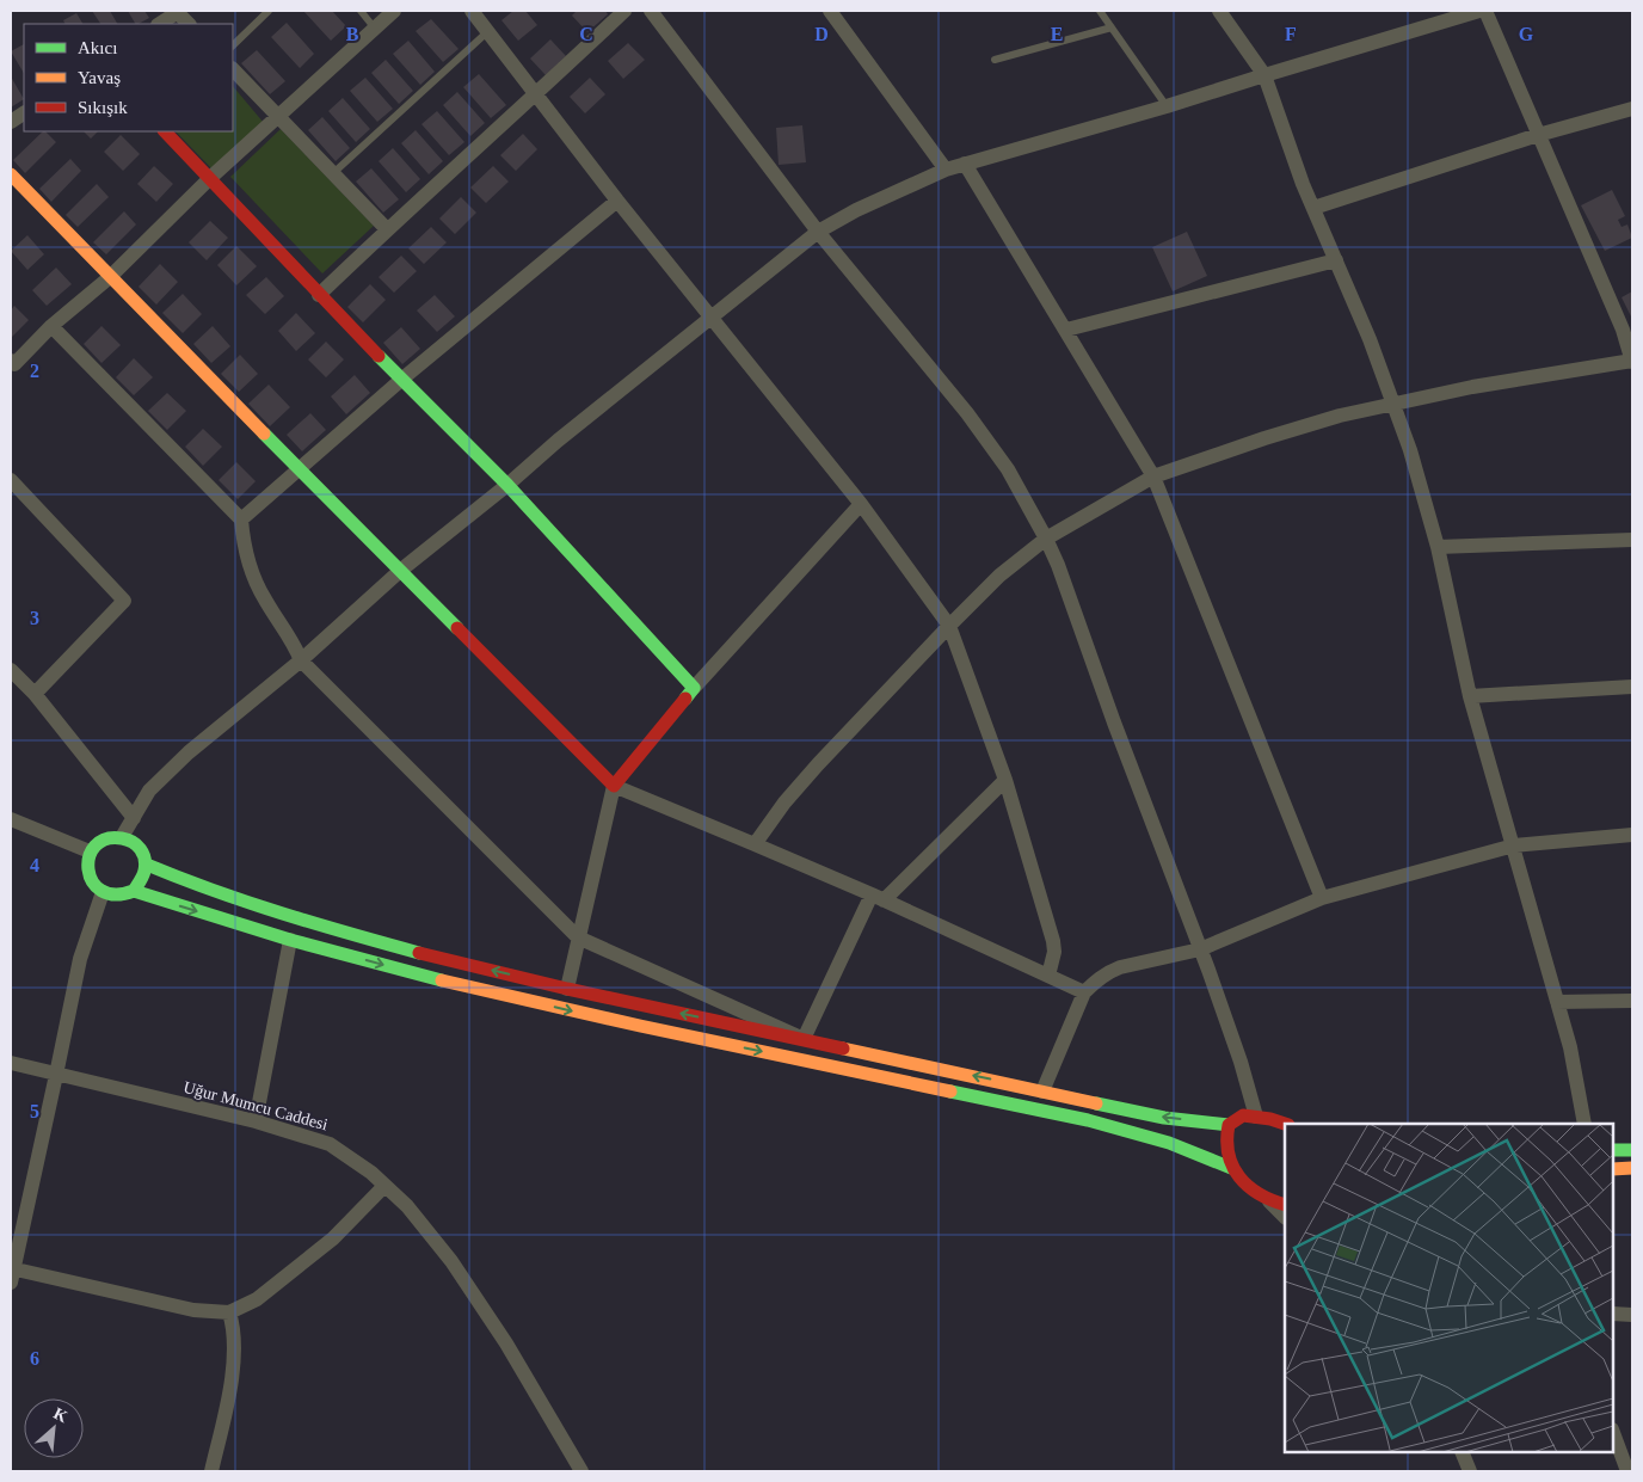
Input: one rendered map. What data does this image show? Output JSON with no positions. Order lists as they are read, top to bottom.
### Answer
{
  "streets": {
    "street": ["Uğur Mumcu Caddesi"]
  },
  "legend": ["Akıcı", "Yavaş", "Sıkışık"],
  "north": "top right",
  "grid": {
    "columns": [
      "B",
      "C",
      "D",
      "E",
      "F",
      "G"
    ],
    "rows": [
      "2",
      "3",
      "4",
      "5",
      "6"
    ]
  }
}
